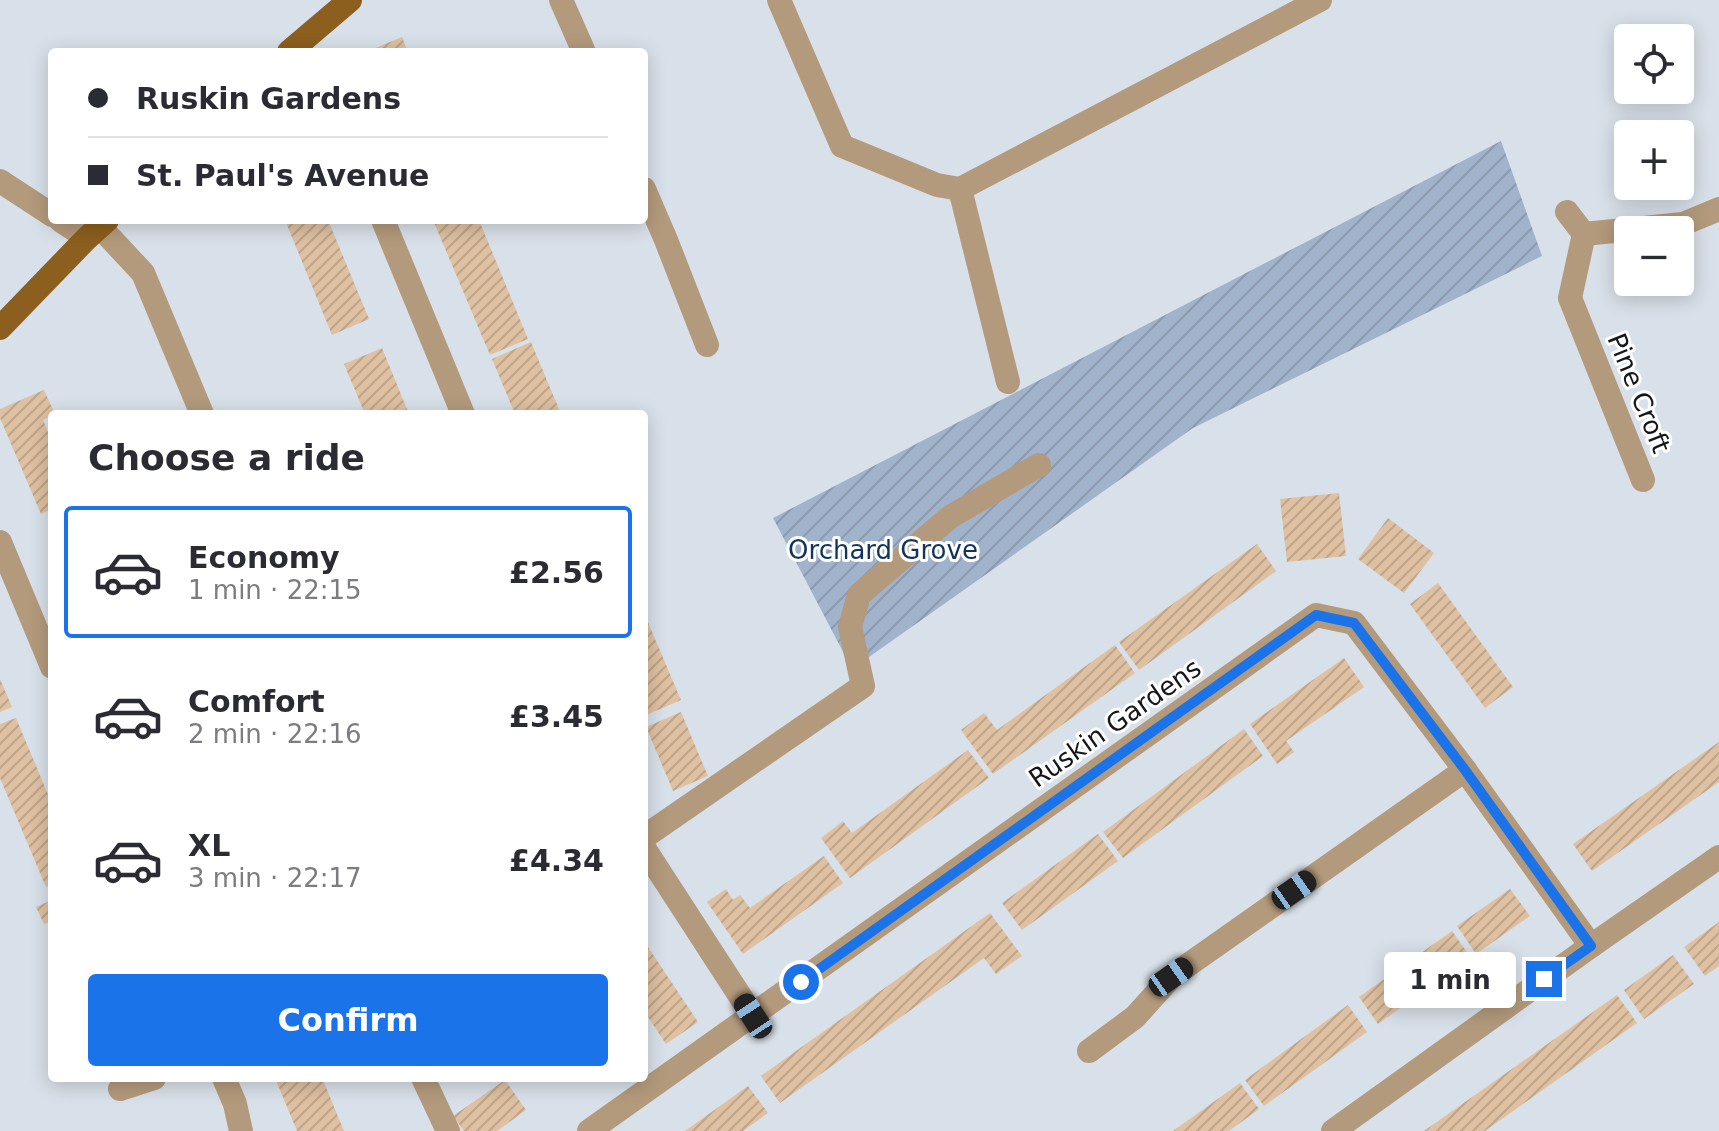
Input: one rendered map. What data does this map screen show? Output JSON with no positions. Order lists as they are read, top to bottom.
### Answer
{
  "streets": {
    "street": ["Pine Croft", "Ruskin Gardens"]
  },
  "parks": ["Orchard Grove"],
  "page": {
    "map_buttons": ["+", "−"],
    "banner": ["Ruskin Gardens", "St. Paul's Avenue"],
    "heading": "Choose a ride",
    "list": [
      {
        "name": "Economy",
        "note": "1 min · 22:15",
        "value": "£2.56"
      },
      {
        "name": "Comfort",
        "note": "2 min · 22:16",
        "value": "£3.45"
      },
      {
        "name": "XL",
        "note": "3 min · 22:17",
        "value": "£4.34"
      }
    ],
    "bubble": "1 min",
    "buttons": "Confirm"
  }
}
